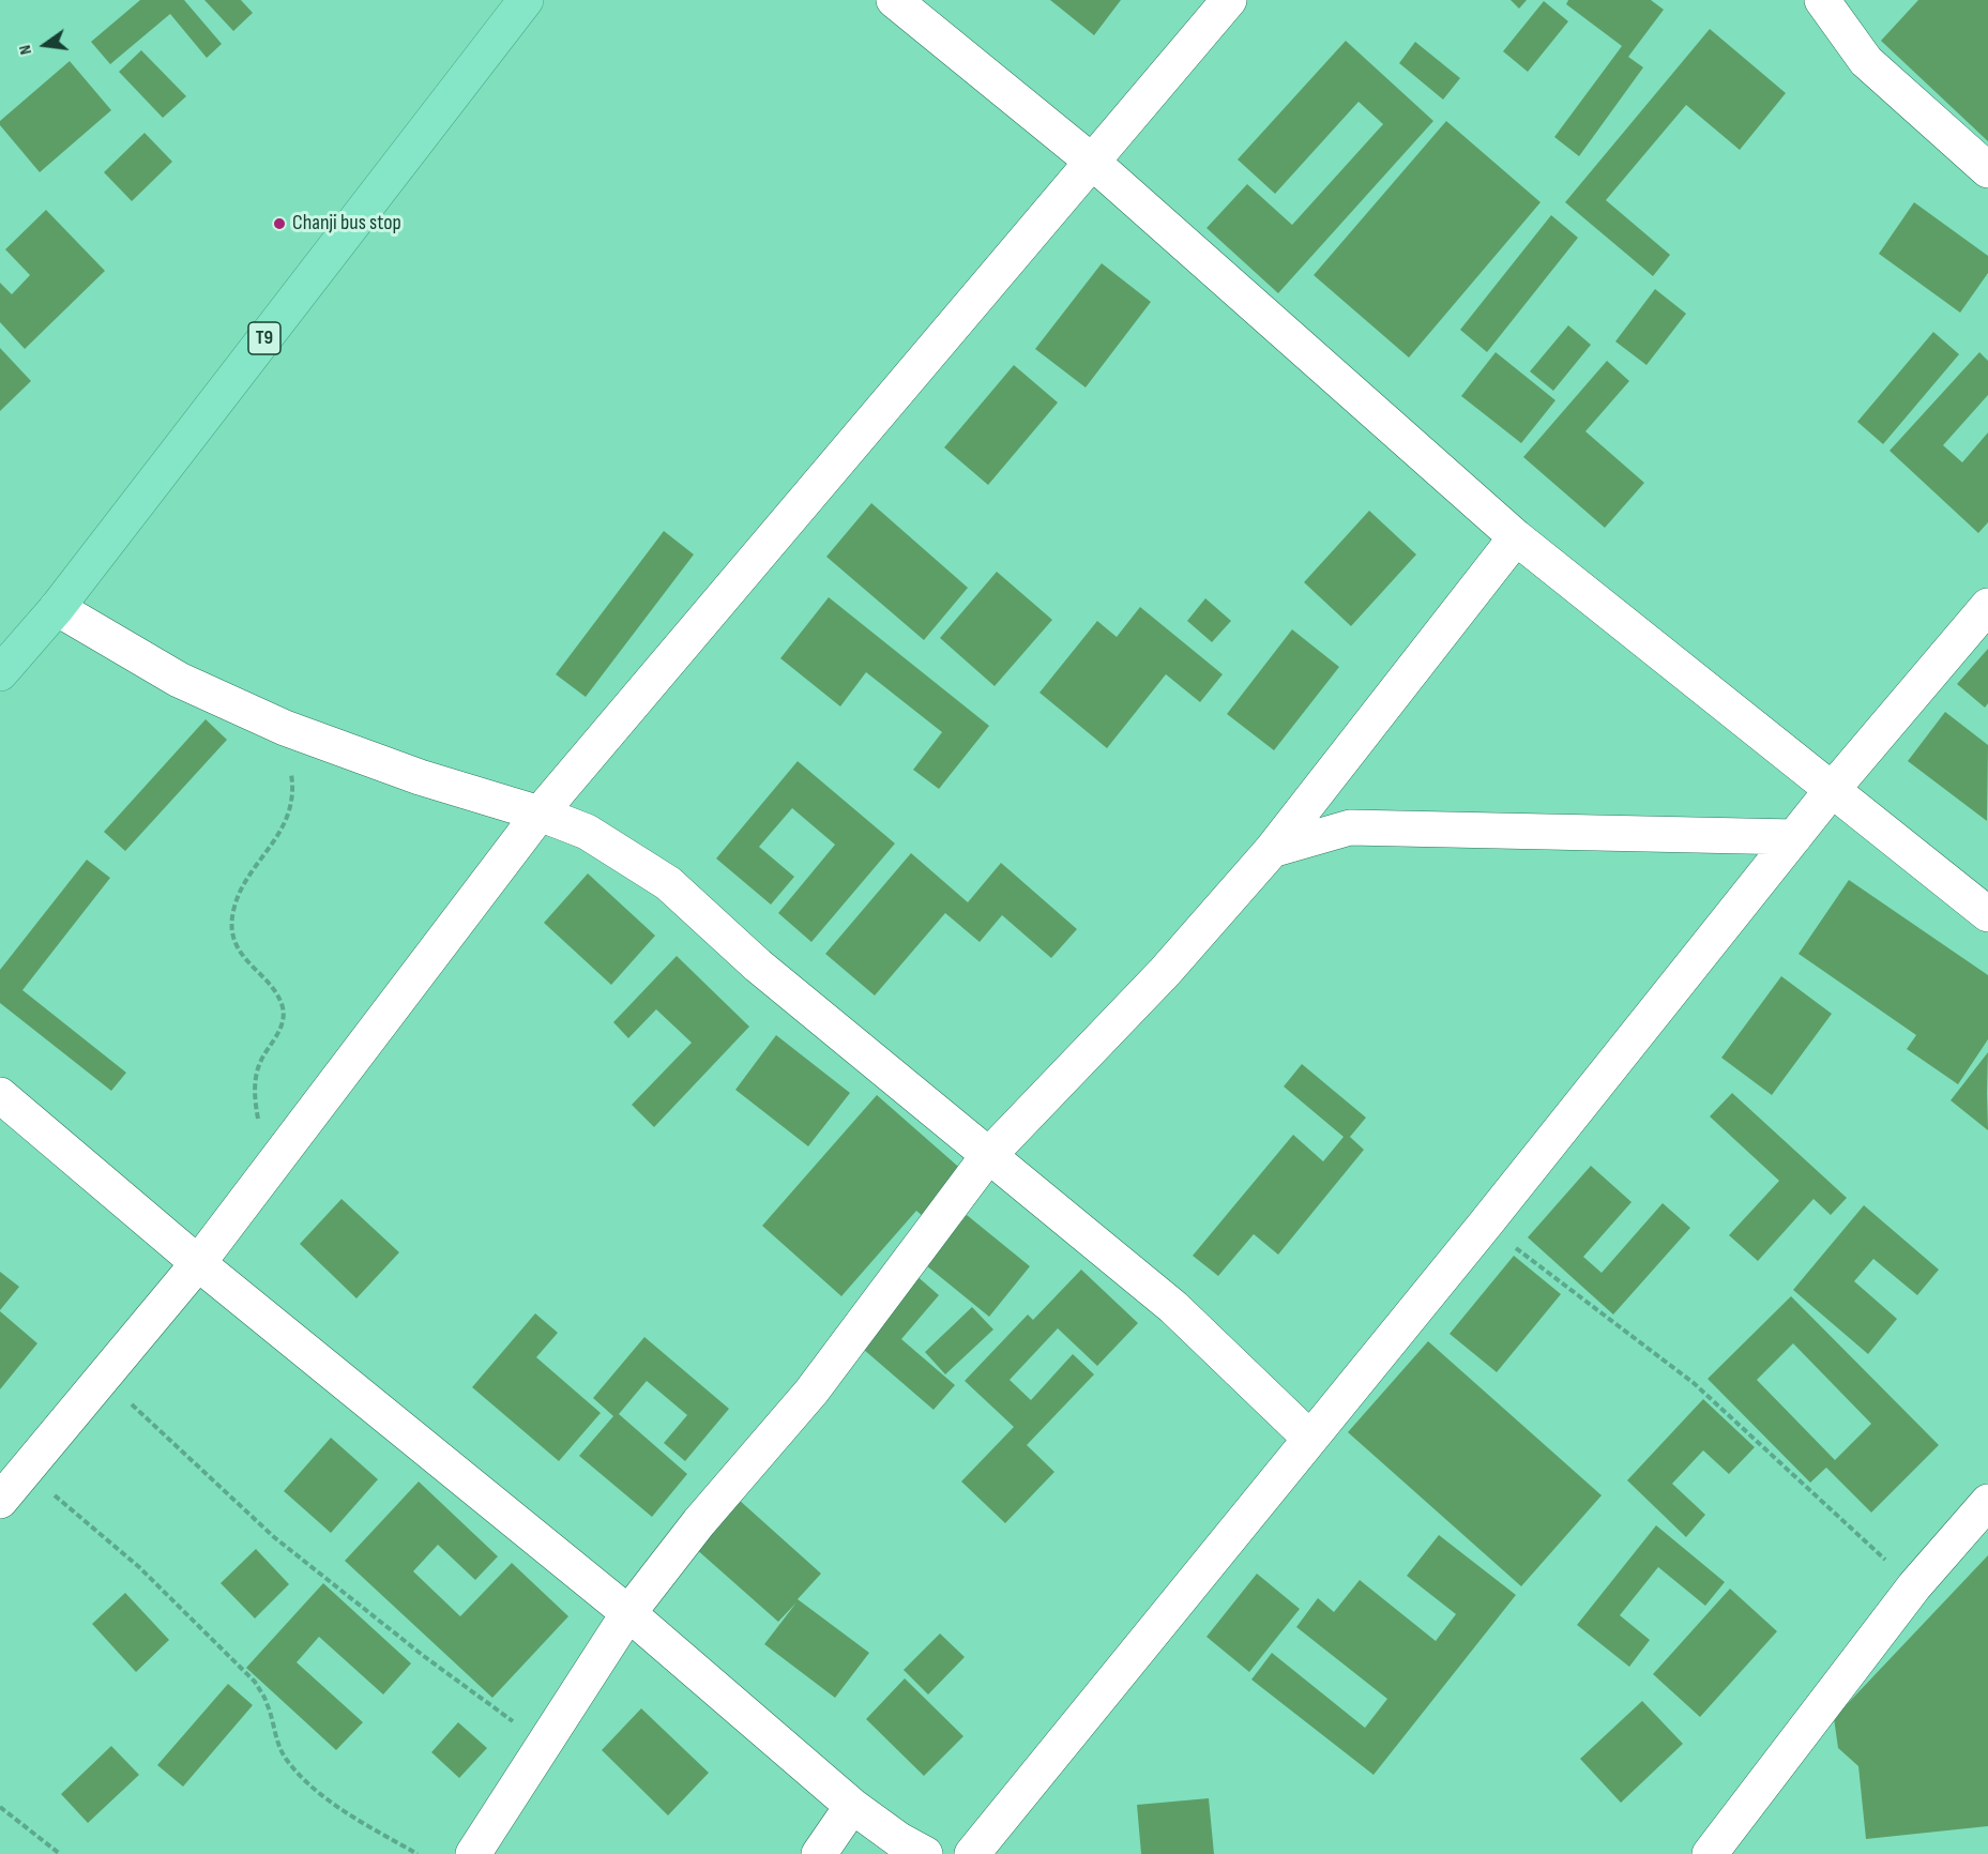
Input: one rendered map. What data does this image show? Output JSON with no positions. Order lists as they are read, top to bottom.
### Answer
{
  "streets": {
    "highway": ["T9"]
  },
  "places": ["Chanji bus stop"],
  "north": "left"
}
